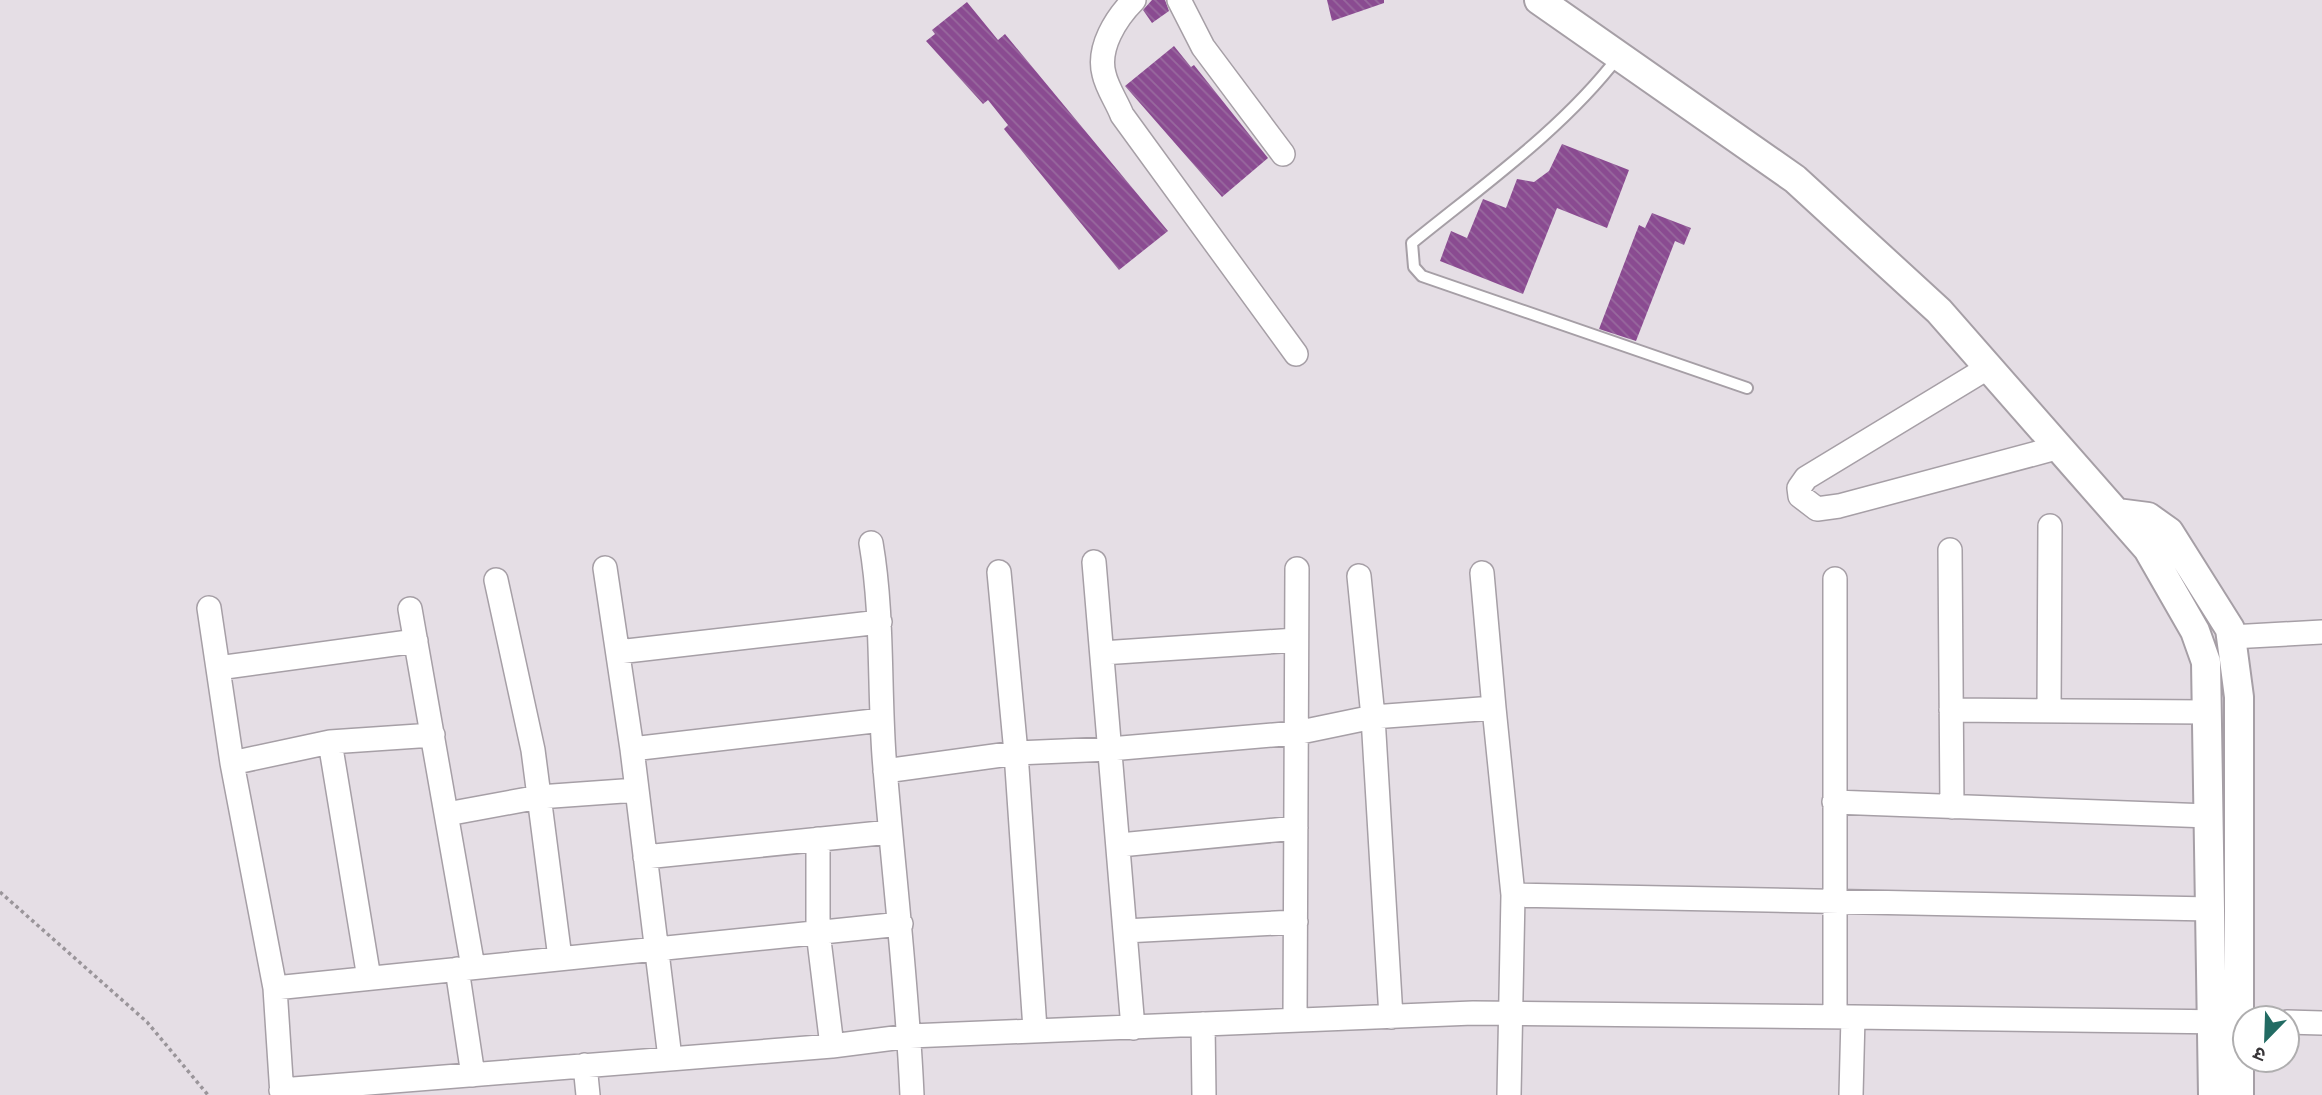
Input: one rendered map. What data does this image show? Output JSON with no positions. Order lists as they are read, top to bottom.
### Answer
{
  "north": "bottom left"
}
